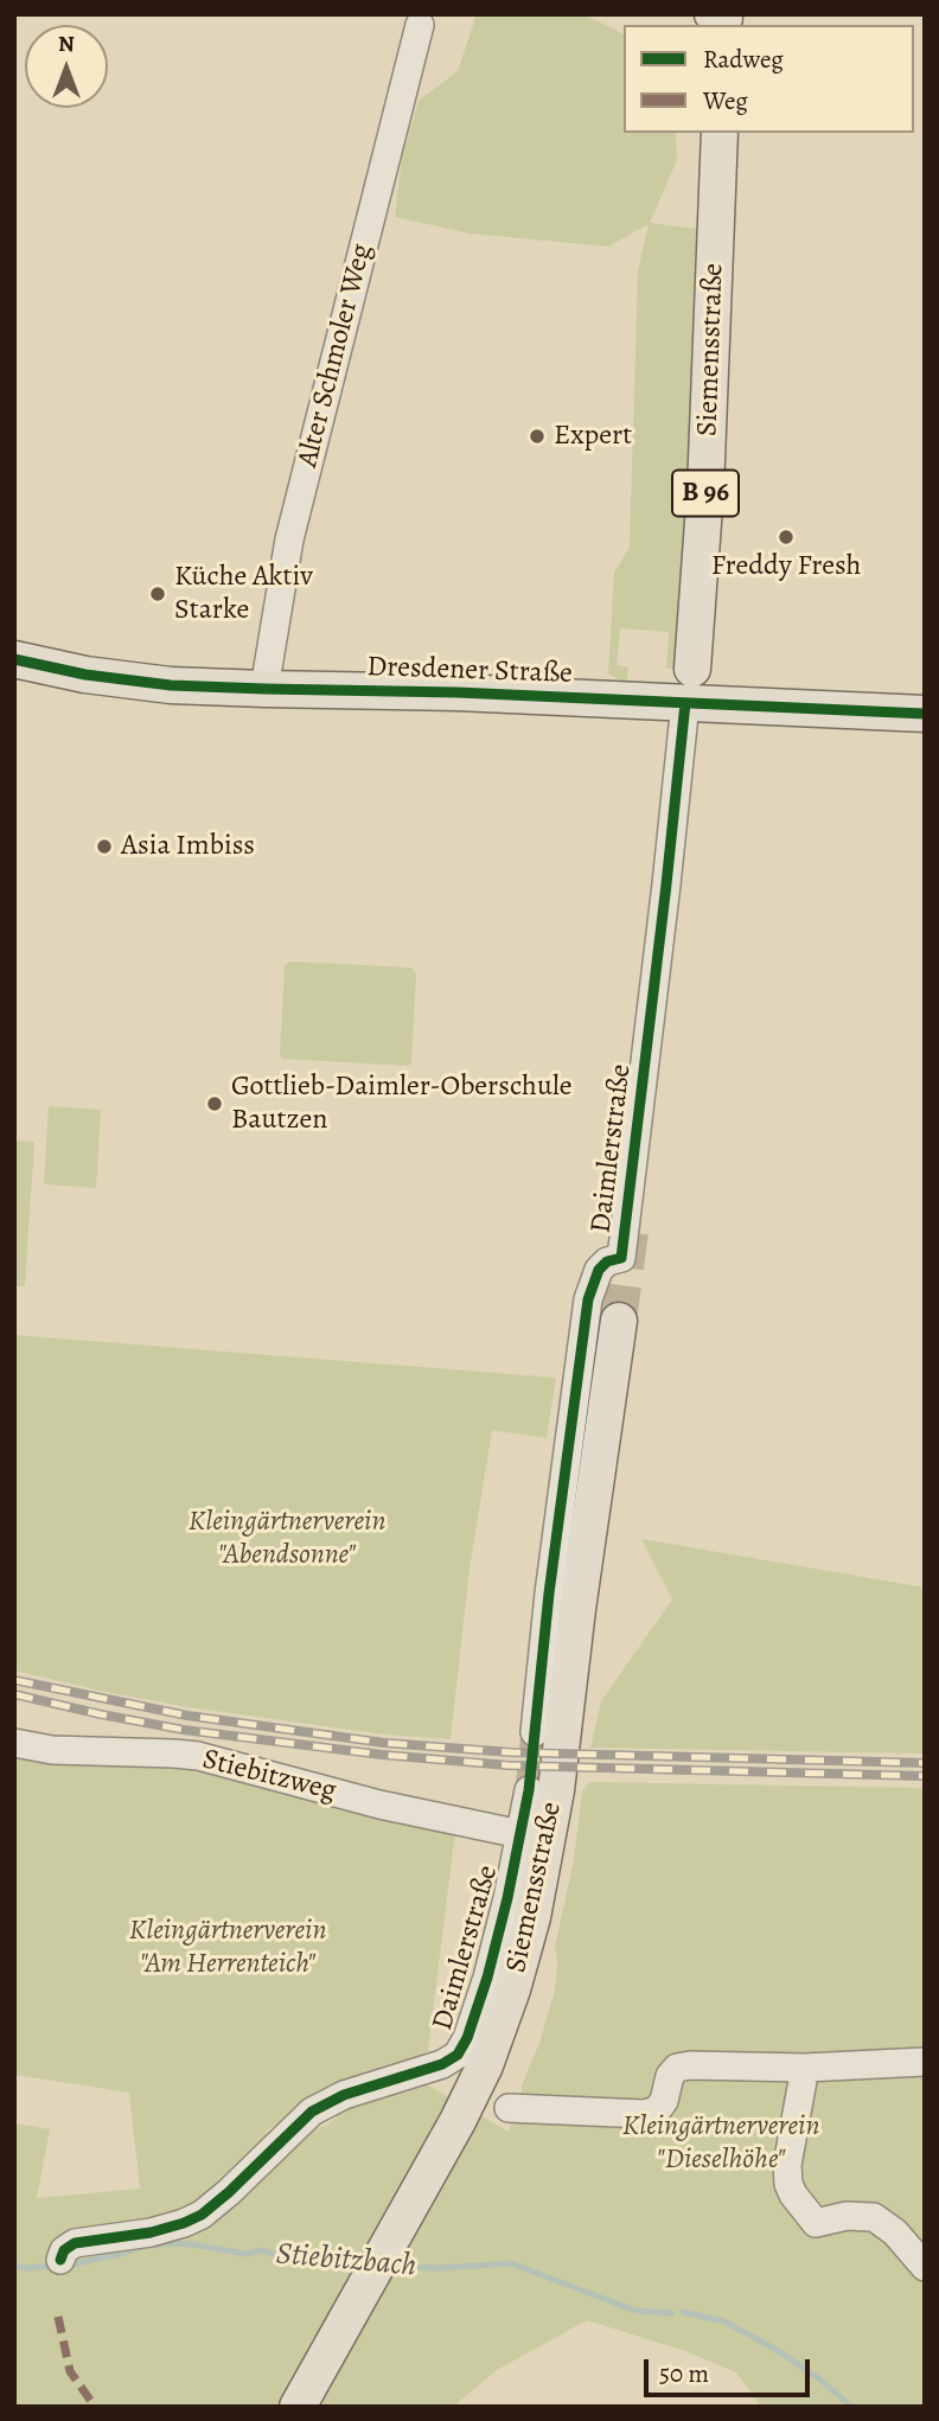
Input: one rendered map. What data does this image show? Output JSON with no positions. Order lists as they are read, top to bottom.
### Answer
{
  "streets": {
    "main road": ["Siemensstraße", "B 96", "Dresdener Straße"],
    "street": ["Alter Schmoler Weg", "Daimlerstraße", "Stiebitzweg"]
  },
  "crossings": [
    ["Alter Schmoler Weg", "Dresdener Straße"],
    ["Dresdener Straße", "Daimlerstraße"],
    ["Daimlerstraße", "Stiebitzweg"]
  ],
  "water": ["Stiebitzbach"],
  "parks": ["Kleingärtnerverein \"Abendsonne\"", "Kleingärtnerverein \"Am Herrenteich\"", "Kleingärtnerverein \"Dieselhöhe\""],
  "places": [
    "Expert",
    "Freddy Fresh",
    "Küche Aktiv Starke",
    "Asia Imbiss",
    "Gottlieb-Daimler-Oberschule Bautzen"
  ],
  "legend": ["Radweg", "Weg"],
  "scale_bar": "50 m",
  "north": "top"
}
